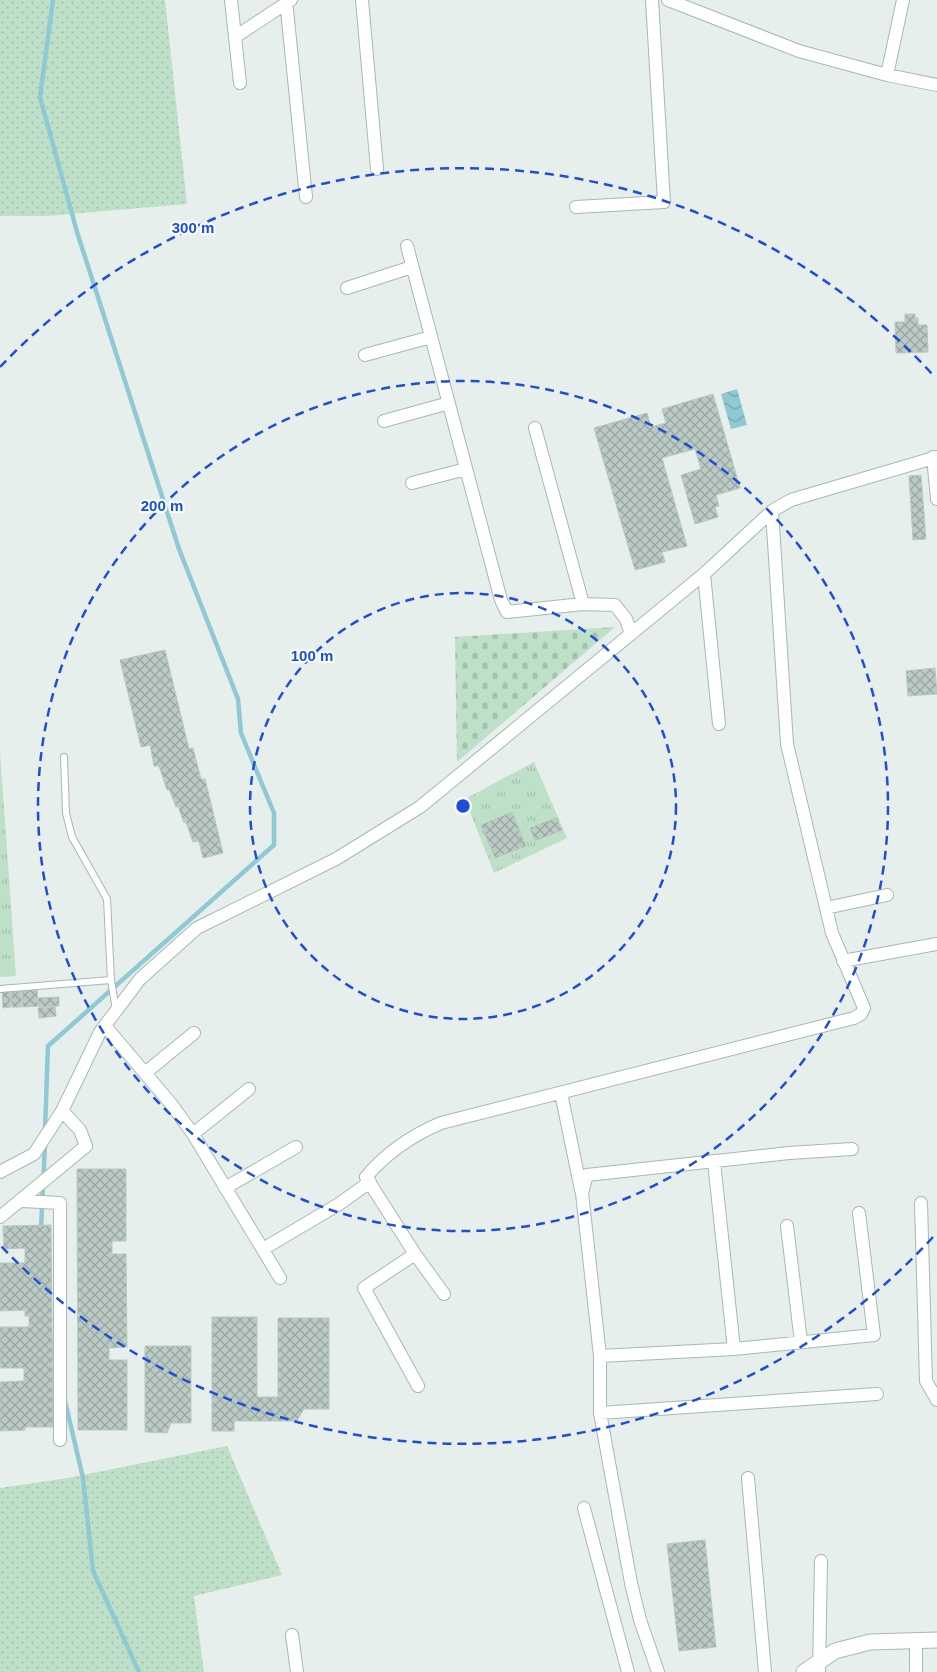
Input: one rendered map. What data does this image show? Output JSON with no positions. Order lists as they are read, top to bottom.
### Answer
{
  "rings": ["300 m", "200 m", "100 m"]
}
